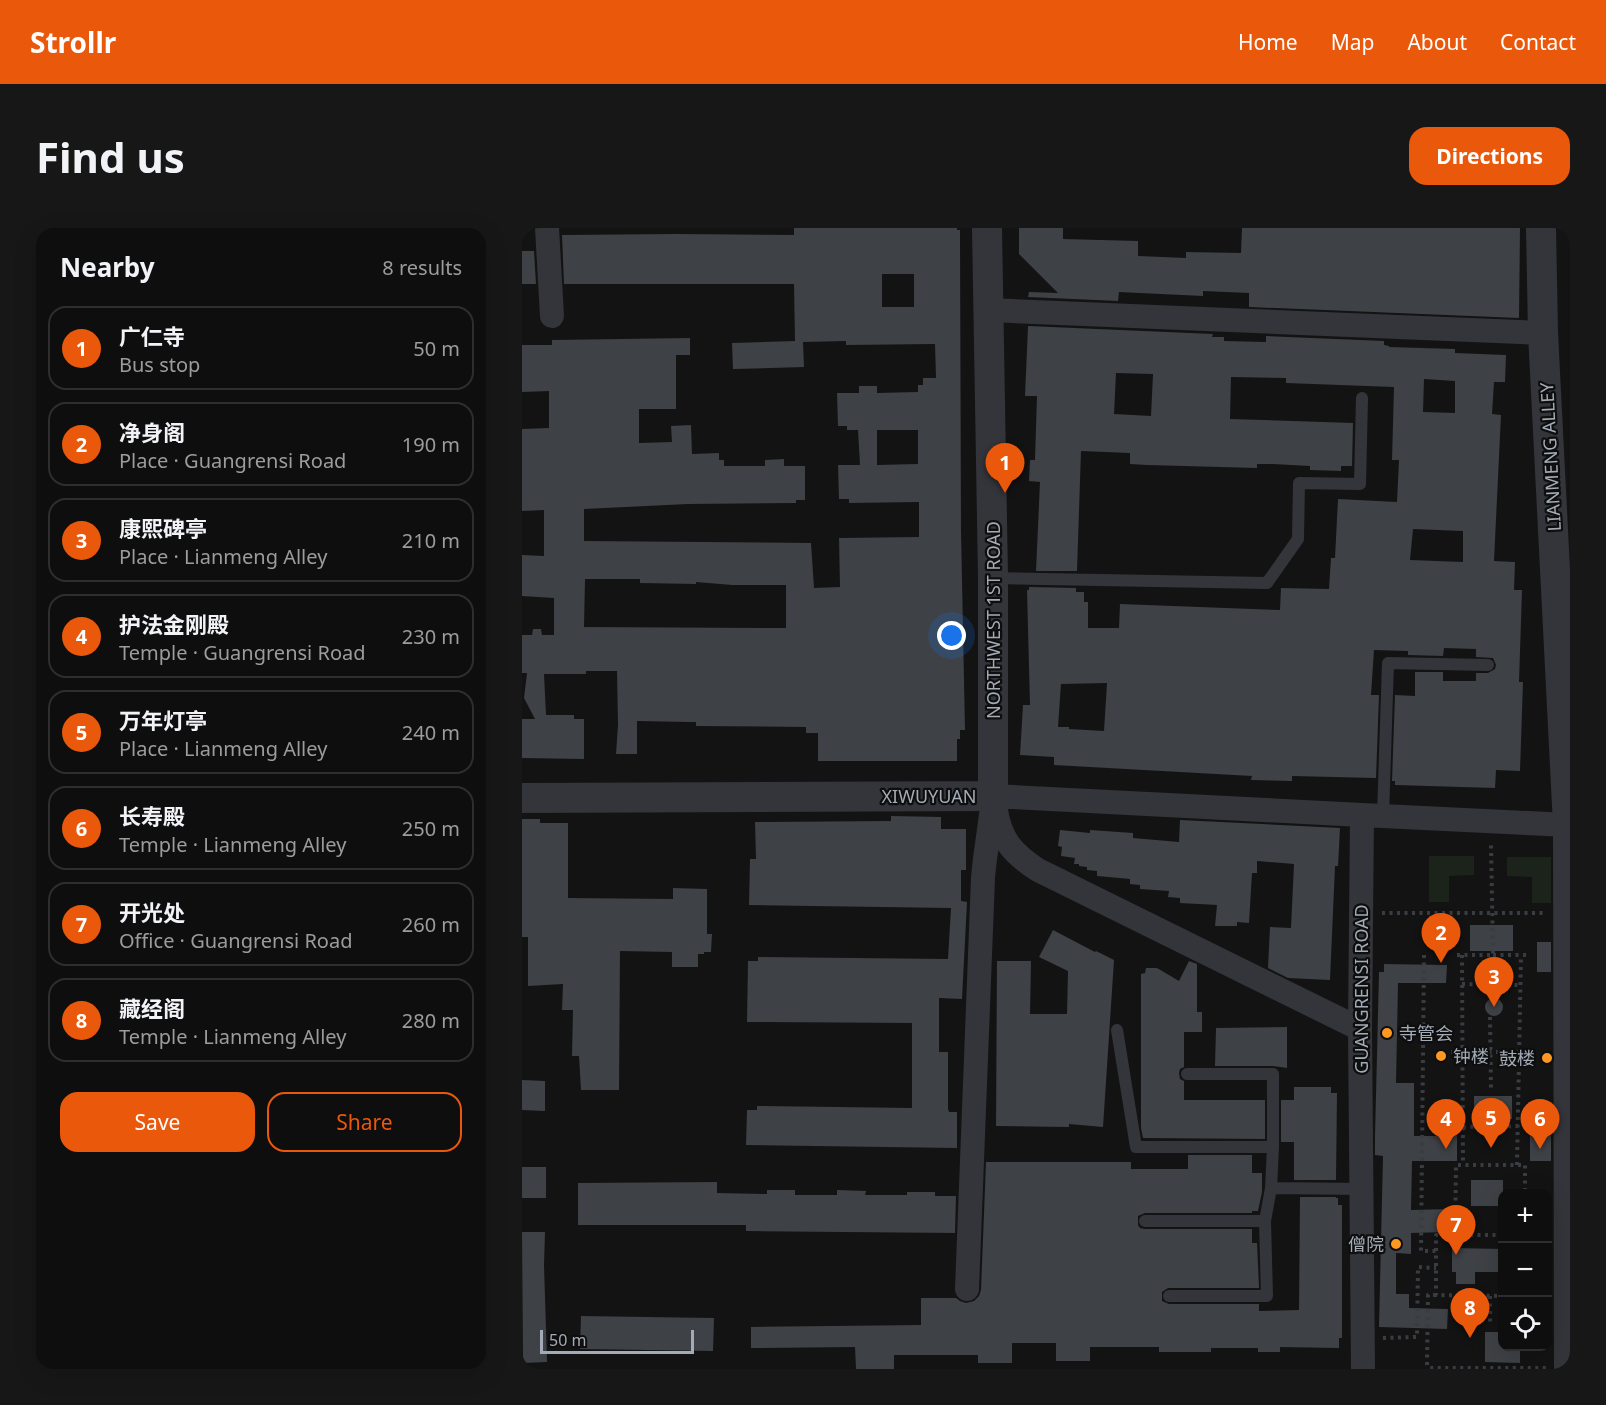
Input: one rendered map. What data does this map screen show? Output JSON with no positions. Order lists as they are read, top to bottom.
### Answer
{
  "streets": {
    "street": [
      "LIANMENG ALLEY",
      "NORTHWEST 1ST ROAD",
      "XIWUYUAN",
      "GUANGRENSI ROAD"
    ]
  },
  "crossings": [
    ["NORTHWEST 1ST ROAD", "XIWUYUAN"],
    ["XIWUYUAN", "GUANGRENSI ROAD"]
  ],
  "places": [
    "寺管会",
    "钟楼",
    "鼓楼",
    "僧院"
  ],
  "scale_bar": "50 m",
  "page": {
    "header": "Strollr",
    "nav": [
      "Home",
      "Map",
      "About",
      "Contact"
    ],
    "buttons": [
      "Directions",
      ["Save", "Share"]
    ],
    "title": "Find us",
    "heading": ["Nearby", "8 results"],
    "list": [
      {
        "mark": "1",
        "name": "广仁寺",
        "note": "Bus stop",
        "value": "50 m"
      },
      {
        "mark": "2",
        "name": "净身阁",
        "note": "Place · Guangrensi Road",
        "value": "190 m"
      },
      {
        "mark": "3",
        "name": "康熙碑亭",
        "note": "Place · Lianmeng Alley",
        "value": "210 m"
      },
      {
        "mark": "4",
        "name": "护法金刚殿",
        "note": "Temple · Guangrensi Road",
        "value": "230 m"
      },
      {
        "mark": "5",
        "name": "万年灯亭",
        "note": "Place · Lianmeng Alley",
        "value": "240 m"
      },
      {
        "mark": "6",
        "name": "长寿殿",
        "note": "Temple · Lianmeng Alley",
        "value": "250 m"
      },
      {
        "mark": "7",
        "name": "开光处",
        "note": "Office · Guangrensi Road",
        "value": "260 m"
      },
      {
        "mark": "8",
        "name": "藏经阁",
        "note": "Temple · Lianmeng Alley",
        "value": "280 m"
      }
    ],
    "pins": [
      "1",
      "2",
      "3",
      "5",
      "4",
      "6",
      "7",
      "8"
    ],
    "map_buttons": ["+", "−"],
    "scale": "50 m"
  }
}
